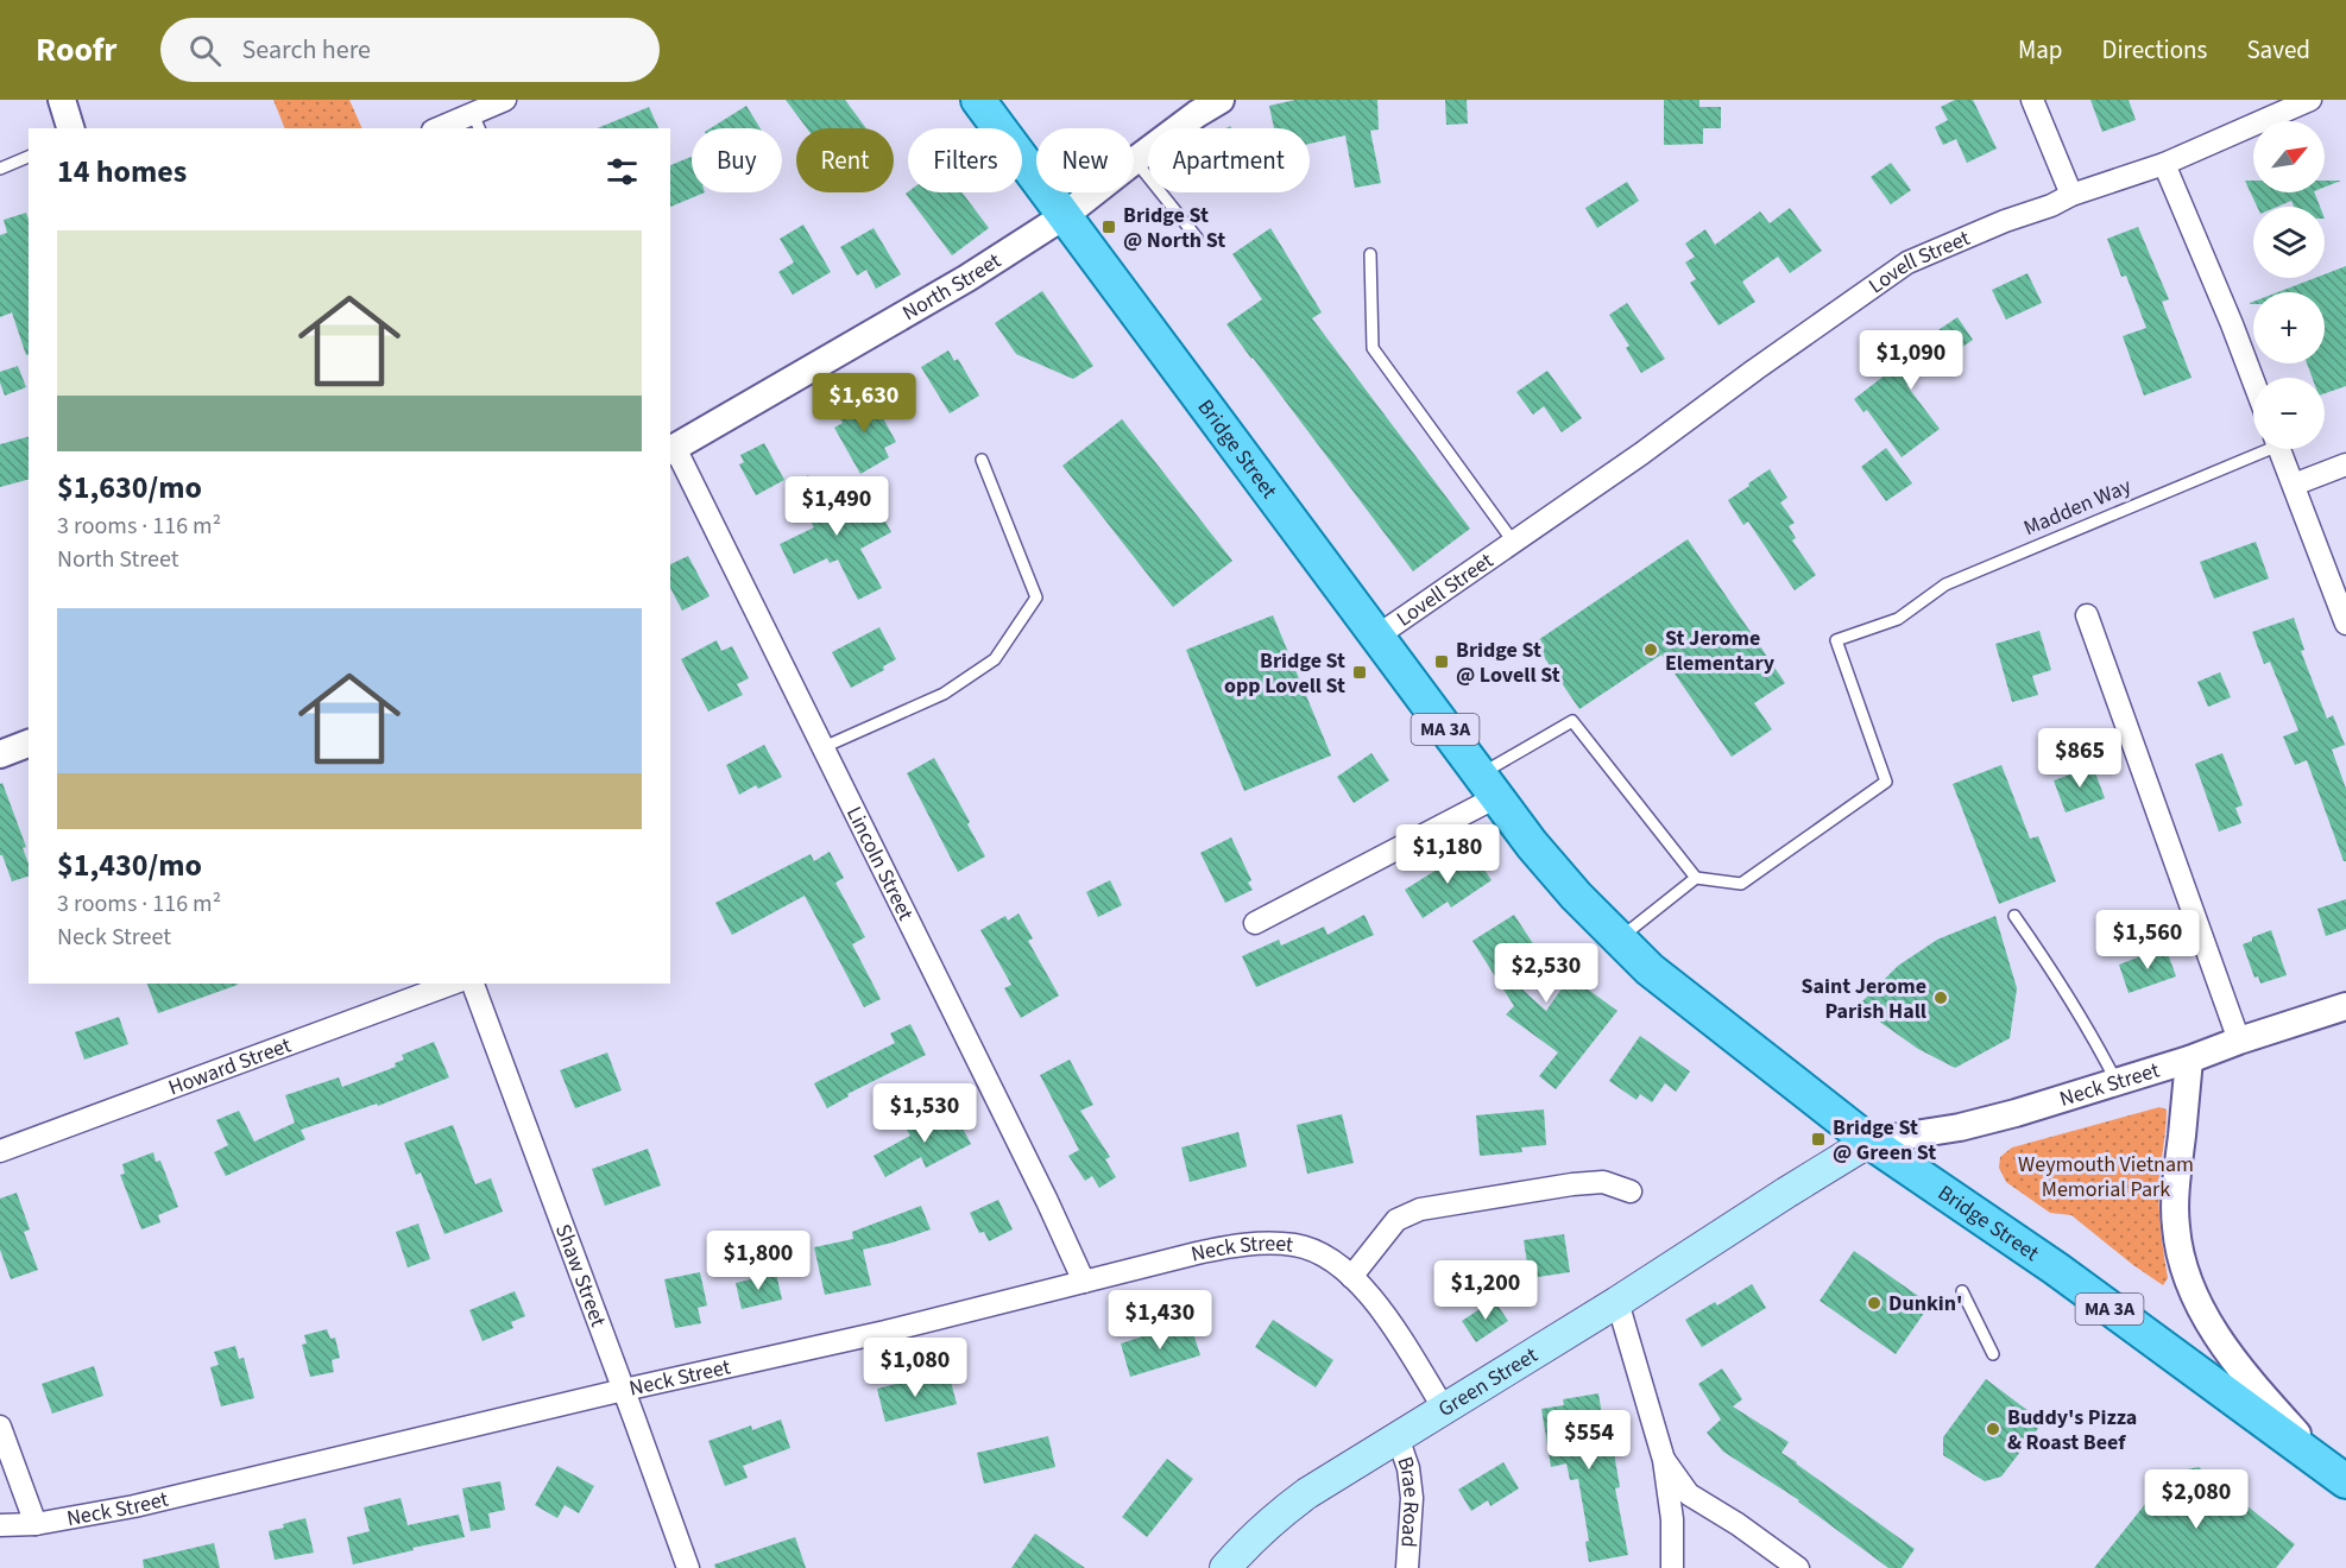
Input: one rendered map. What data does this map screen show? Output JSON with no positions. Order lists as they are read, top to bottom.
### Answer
{
  "streets": {
    "main road": ["Bridge Street", "MA 3A", "Green Street"],
    "street": [
      "Lovell Street",
      "North Street",
      "Lincoln Street",
      "Howard Street",
      "Neck Street",
      "Shaw Street",
      "Brae Road"
    ],
    "lane": ["Madden Way"]
  },
  "crossings": [
    ["Lovell Street", "Bridge Street"],
    ["North Street", "Bridge Street"],
    ["North Street", "Lincoln Street"],
    ["Bridge Street", "Neck Street"],
    ["Bridge Street", "Green Street"],
    ["Lincoln Street", "Neck Street"],
    ["Neck Street", "Shaw Street"],
    ["Neck Street", "Green Street"],
    ["Green Street", "Brae Road"]
  ],
  "parks": ["Weymouth Vietnam Memorial Park"],
  "places": {
    "transit": [
      "Bridge St @ North St",
      "Bridge St @ Lovell St",
      "Bridge St opp Lovell St",
      "Bridge St @ Green St"
    ],
    "other": [
      "St Jerome Elementary",
      "Saint Jerome Parish Hall",
      "Dunkin'",
      "Buddy's Pizza & Roast Beef"
    ]
  },
  "north": "top right",
  "page": {
    "header": "Roofr",
    "search": "Search here",
    "nav": ["Map", "Directions", "Saved"],
    "map_buttons": ["+", "−"],
    "chip": [
      "Buy",
      "Rent",
      "Filters",
      "New",
      "Apartment"
    ],
    "heading": "14 homes",
    "list": [
      {
        "name": "$1,630/mo",
        "note": "3 rooms · 116 m² · North Street"
      },
      {
        "name": "$1,430/mo",
        "note": "3 rooms · 116 m² · Neck Street"
      }
    ],
    "price": [
      "$1,090",
      "$1,630",
      "$1,490",
      "$865",
      "$1,180",
      "$1,560",
      "$2,530",
      "$1,530",
      "$1,800",
      "$1,200",
      "$1,430",
      "$1,080",
      "$554",
      "$2,080"
    ]
  }
}
